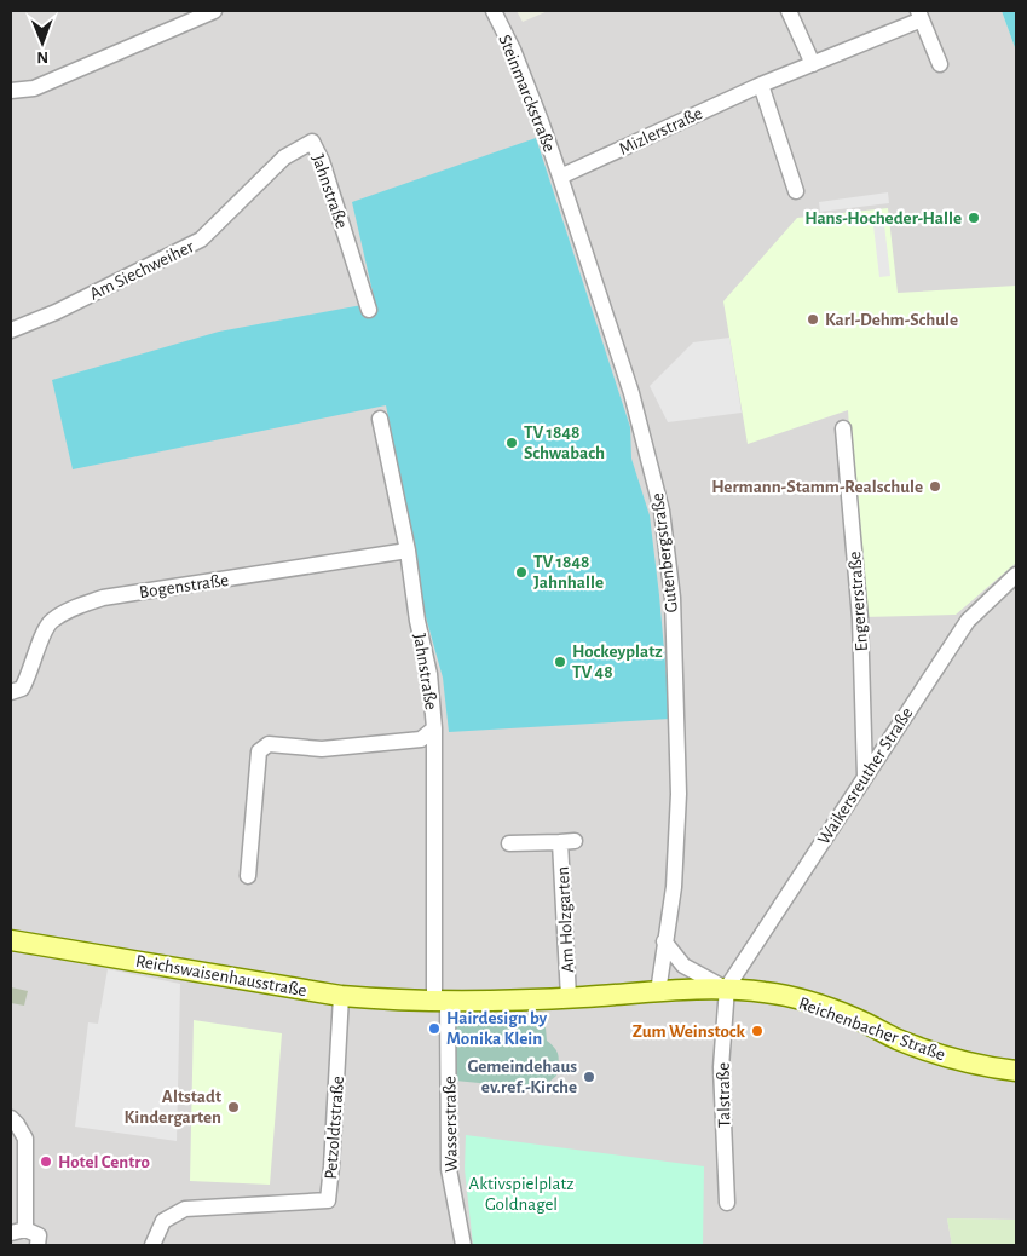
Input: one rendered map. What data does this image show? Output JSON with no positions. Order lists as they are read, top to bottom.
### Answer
{
  "streets": {
    "main road": ["Reichswaisenhausstraße", "Reichenbacher Straße"],
    "street": [
      "Steinmarckstraße",
      "Mizlerstraße",
      "Jahnstraße",
      "Am Siechweiher",
      "Gutenbergstraße",
      "Bogenstraße",
      "Engererstraße",
      "Waikersreuther Straße",
      "Am Holzgarten",
      "Talstraße",
      "Wasserstraße",
      "Petzoldtstraße"
    ]
  },
  "crossings": [
    ["Steinmarckstraße", "Mizlerstraße"],
    ["Steinmarckstraße", "Gutenbergstraße"],
    ["Mizlerstraße", "Gutenbergstraße"],
    ["Jahnstraße", "Am Siechweiher"],
    ["Jahnstraße", "Bogenstraße"],
    ["Gutenbergstraße", "Reichswaisenhausstraße"],
    ["Engererstraße", "Waikersreuther Straße"],
    ["Waikersreuther Straße", "Reichswaisenhausstraße"],
    ["Waikersreuther Straße", "Reichenbacher Straße"],
    ["Waikersreuther Straße", "Talstraße"],
    ["Am Holzgarten", "Reichswaisenhausstraße"],
    ["Reichswaisenhausstraße", "Reichenbacher Straße"],
    ["Reichswaisenhausstraße", "Talstraße"],
    ["Reichswaisenhausstraße", "Wasserstraße"],
    ["Reichswaisenhausstraße", "Petzoldtstraße"],
    ["Reichenbacher Straße", "Talstraße"]
  ],
  "parks": ["Aktivspielplatz Goldnagel"],
  "places": [
    "Hans-Hocheder-Halle",
    "Karl-Dehm-Schule",
    "TV 1848 Schwabach",
    "Hermann-Stamm-Realschule",
    "TV 1848 Jahnhalle",
    "Hockeyplatz TV 48",
    "Hairdesign by Monika Klein",
    "Zum Weinstock",
    "Gemeindehaus ev.ref.-Kirche",
    "Altstadt Kindergarten",
    "Hotel Centro"
  ],
  "north": "bottom"
}
